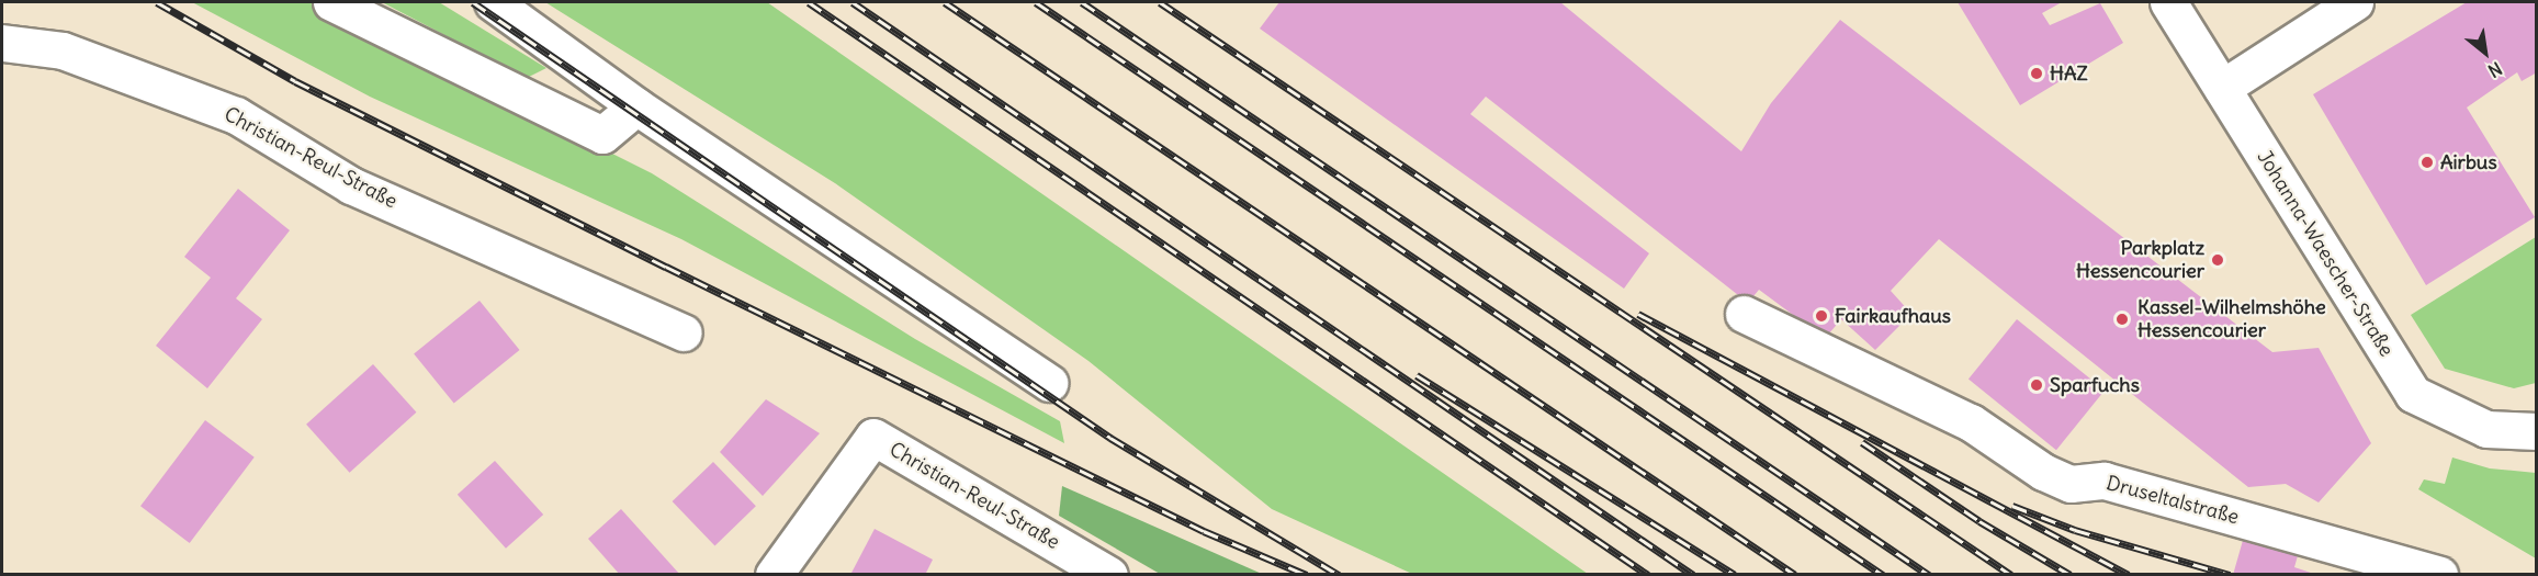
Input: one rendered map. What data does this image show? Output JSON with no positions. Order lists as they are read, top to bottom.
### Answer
{
  "streets": {
    "street": ["Christian-Reul-Straße", "Johanna-Waescher-Straße", "Druseltalstraße"]
  },
  "places": [
    "HAZ",
    "Airbus",
    "Parkplatz Hessencourier",
    "Fairkaufhaus",
    "Kassel-Wilhelmshöhe Hessencourier",
    "Sparfuchs"
  ],
  "north": "bottom right"
}
